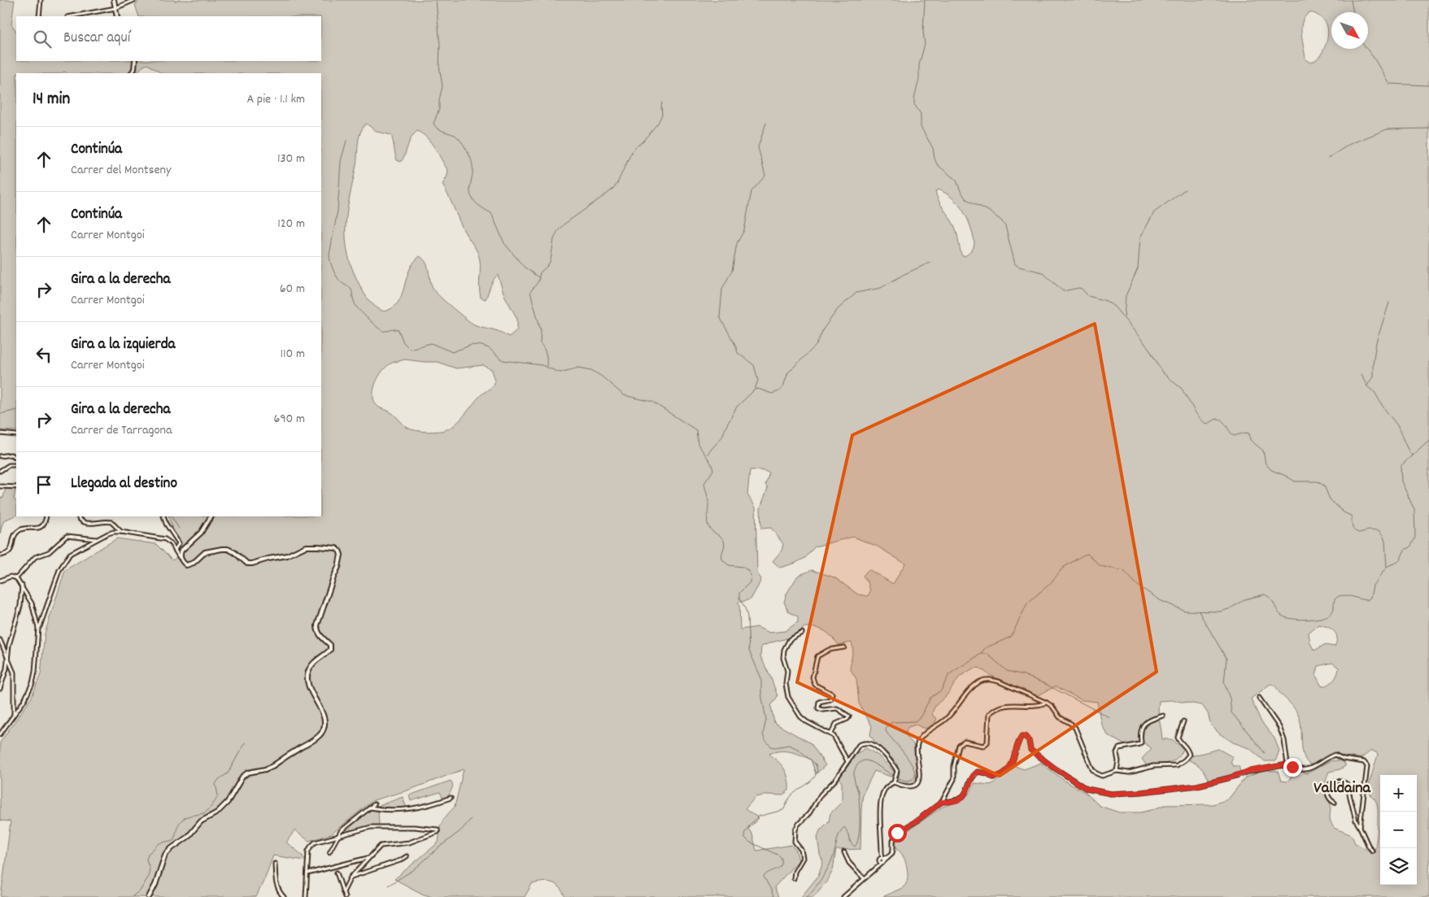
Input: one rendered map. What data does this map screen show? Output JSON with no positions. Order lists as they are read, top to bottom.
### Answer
{
  "districts": ["Valldaina"],
  "north": "bottom right",
  "page": {
    "search": "Buscar aquí",
    "heading": ["14 min", "A pie · 1.1 km"],
    "list": [
      ["Continúa", "Carrer del Montseny", "130 m"],
      ["Continúa", "Carrer Montgoi", "120 m"],
      ["Gira a la derecha", "Carrer Montgoi", "60 m"],
      ["Gira a la izquierda", "Carrer Montgoi", "110 m"],
      ["Gira a la derecha", "Carrer de Tarragona", "690 m"],
      "Llegada al destino"
    ],
    "map_buttons": ["+", "−"]
  }
}
